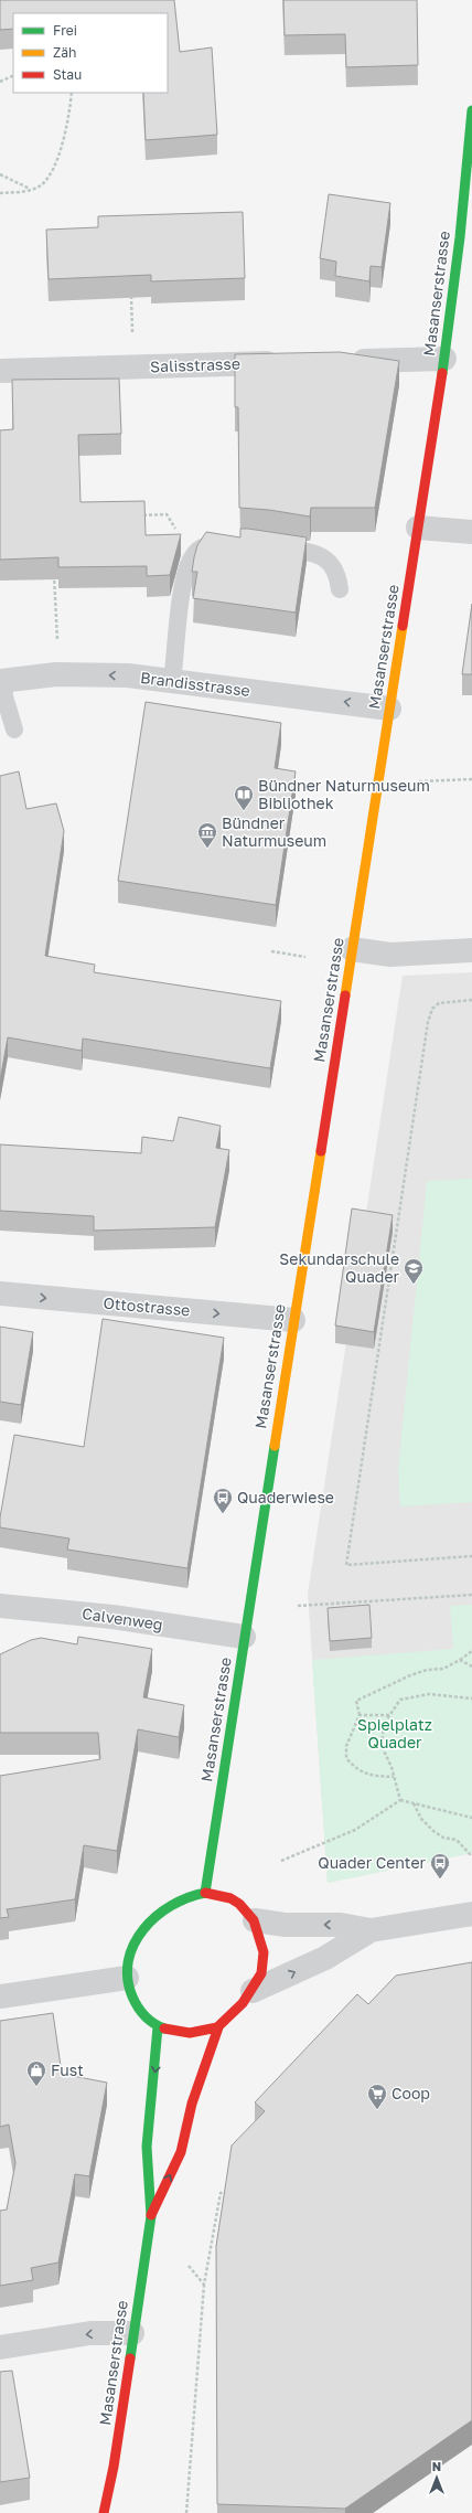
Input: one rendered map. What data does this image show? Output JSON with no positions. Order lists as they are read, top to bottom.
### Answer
{
  "streets": {
    "main road": ["Masanserstrasse"],
    "street": [
      "Salisstrasse",
      "Brandisstrasse",
      "Ottostrasse",
      "Calvenweg"
    ]
  },
  "crossings": [
    ["Masanserstrasse", "Brandisstrasse"],
    ["Masanserstrasse", "Ottostrasse"],
    ["Masanserstrasse", "Calvenweg"]
  ],
  "one_way": ["Brandisstrasse", "Ottostrasse"],
  "parks": ["Spielplatz Quader"],
  "places": {
    "library": ["Bündner Naturmuseum Bibliothek"],
    "museum": ["Bündner Naturmuseum"],
    "school or university": ["Sekundarschule Quader"],
    "bus stop": ["Quaderwiese", "Quader Center"],
    "shop": ["Fust"],
    "supermarket": ["Coop"]
  },
  "legend": ["Frei", "Zäh", "Stau"],
  "north": "top"
}
